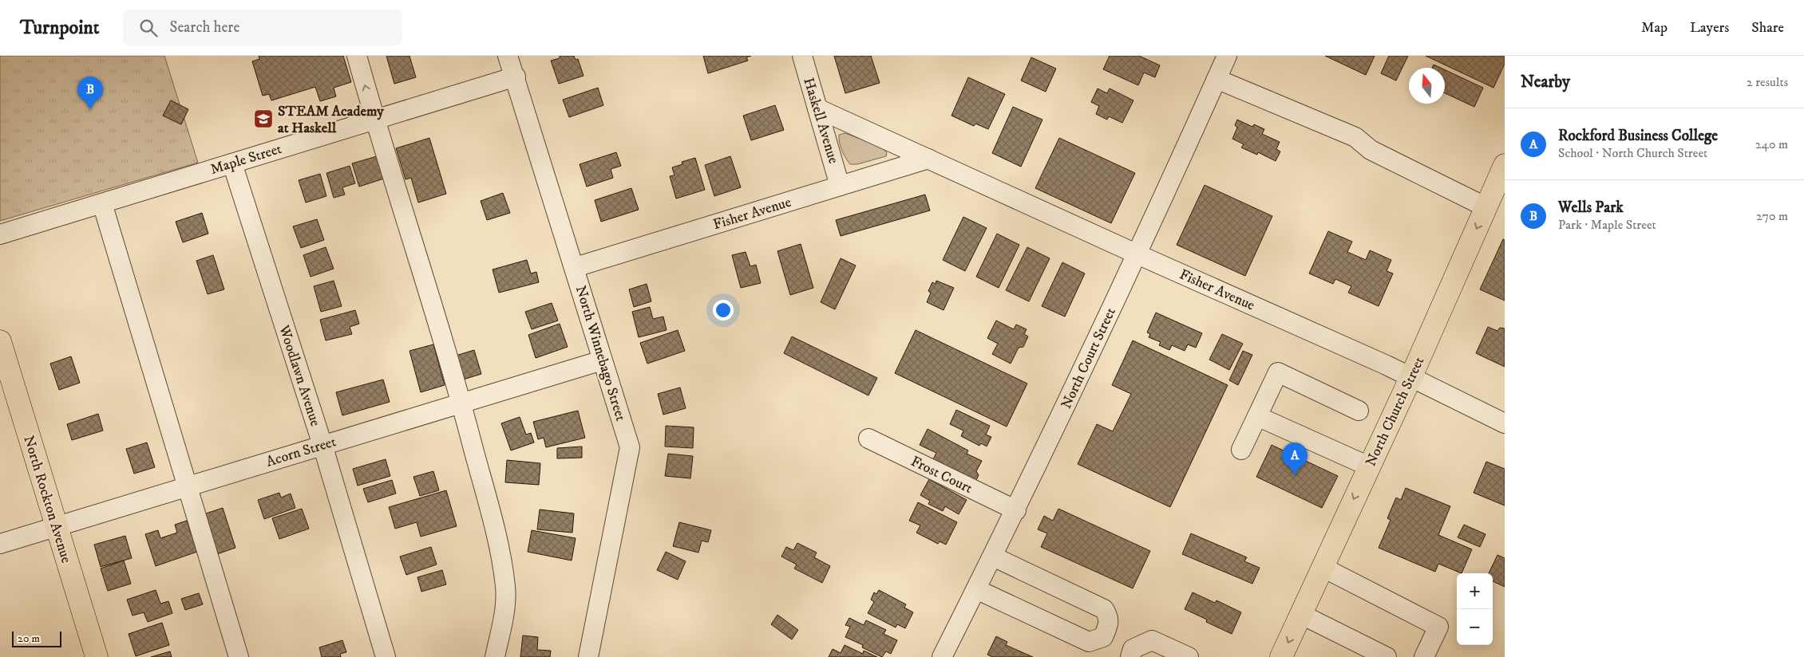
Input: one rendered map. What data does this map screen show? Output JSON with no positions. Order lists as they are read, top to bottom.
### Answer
{
  "streets": {
    "main road": ["North Church Street", "North Rockton Avenue"],
    "street": [
      "Haskell Avenue",
      "Maple Street",
      "Fisher Avenue",
      "North Winnebago Street",
      "North Court Street",
      "Woodlawn Avenue",
      "Acorn Street",
      "Frost Court"
    ]
  },
  "crossings": [
    ["Haskell Avenue", "Fisher Avenue"],
    ["Maple Street", "North Winnebago Street"],
    ["Maple Street", "Woodlawn Avenue"],
    ["Fisher Avenue", "North Winnebago Street"],
    ["Fisher Avenue", "North Court Street"],
    ["Fisher Avenue", "North Church Street"],
    ["North Winnebago Street", "Acorn Street"],
    ["North Court Street", "Frost Court"],
    ["Woodlawn Avenue", "Acorn Street"],
    ["Acorn Street", "North Rockton Avenue"]
  ],
  "one_way": ["North Church Street"],
  "places": {
    "school or university": ["STEAM Academy at Haskell"]
  },
  "scale_bar": "20 m",
  "north": "top",
  "page": {
    "header": "Turnpoint",
    "search": "Search here",
    "nav": ["Map", "Layers", "Share"],
    "heading": ["Nearby", "2 results"],
    "pins": ["B", "A"],
    "list": [
      {
        "mark": "A",
        "name": "Rockford Business College",
        "note": "School · North Church Street",
        "value": "240 m"
      },
      {
        "mark": "B",
        "name": "Wells Park",
        "note": "Park · Maple Street",
        "value": "270 m"
      }
    ],
    "map_buttons": ["+", "−"],
    "scale": "20 m"
  }
}
